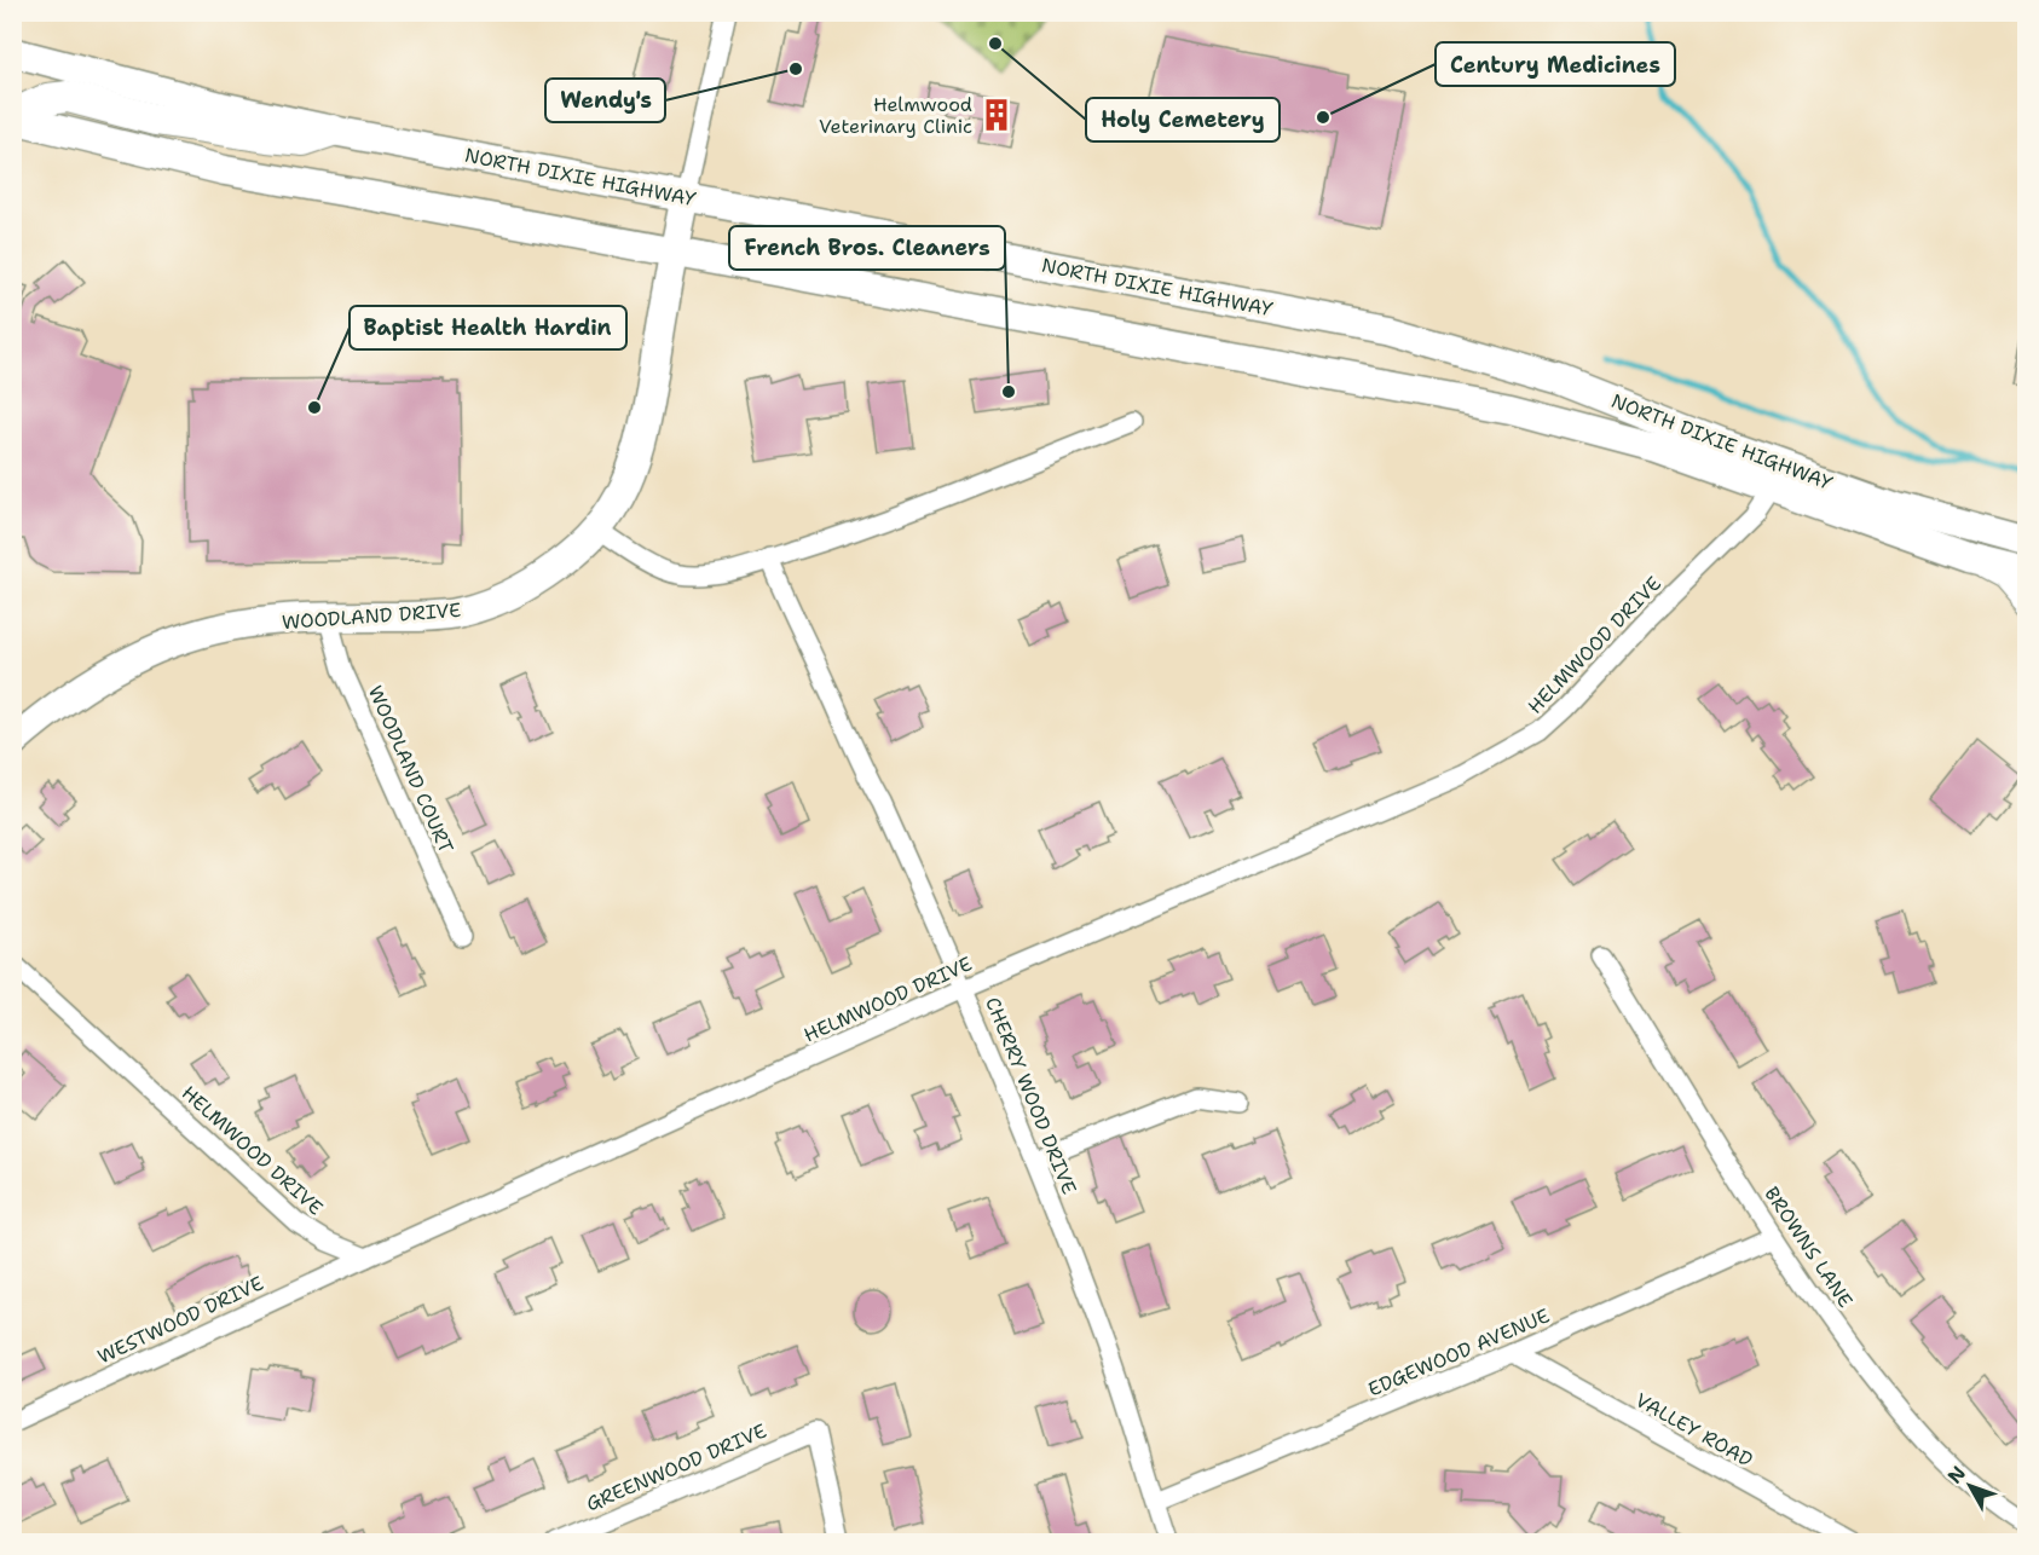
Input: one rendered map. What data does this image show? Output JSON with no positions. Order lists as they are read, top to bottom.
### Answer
{
  "streets": {
    "main road": ["NORTH DIXIE HIGHWAY", "WOODLAND DRIVE"],
    "street": [
      "HELMWOOD DRIVE",
      "WOODLAND COURT",
      "CHERRY WOOD DRIVE",
      "BROWNS LANE",
      "WESTWOOD DRIVE",
      "EDGEWOOD AVENUE",
      "VALLEY ROAD",
      "GREENWOOD DRIVE"
    ]
  },
  "crossings": [
    ["NORTH DIXIE HIGHWAY", "WOODLAND DRIVE"],
    ["NORTH DIXIE HIGHWAY", "HELMWOOD DRIVE"],
    ["WOODLAND DRIVE", "WOODLAND COURT"],
    ["HELMWOOD DRIVE", "CHERRY WOOD DRIVE"],
    ["HELMWOOD DRIVE", "WESTWOOD DRIVE"],
    ["CHERRY WOOD DRIVE", "EDGEWOOD AVENUE"],
    ["BROWNS LANE", "EDGEWOOD AVENUE"],
    ["EDGEWOOD AVENUE", "VALLEY ROAD"]
  ],
  "places": {
    "other": [
      "Holy Cemetery",
      "Wendy's",
      "Century Medicines",
      "French Bros. Cleaners",
      "Baptist Health Hardin"
    ],
    "building": ["Helmwood Veterinary Clinic"]
  },
  "north": "top left"
}
